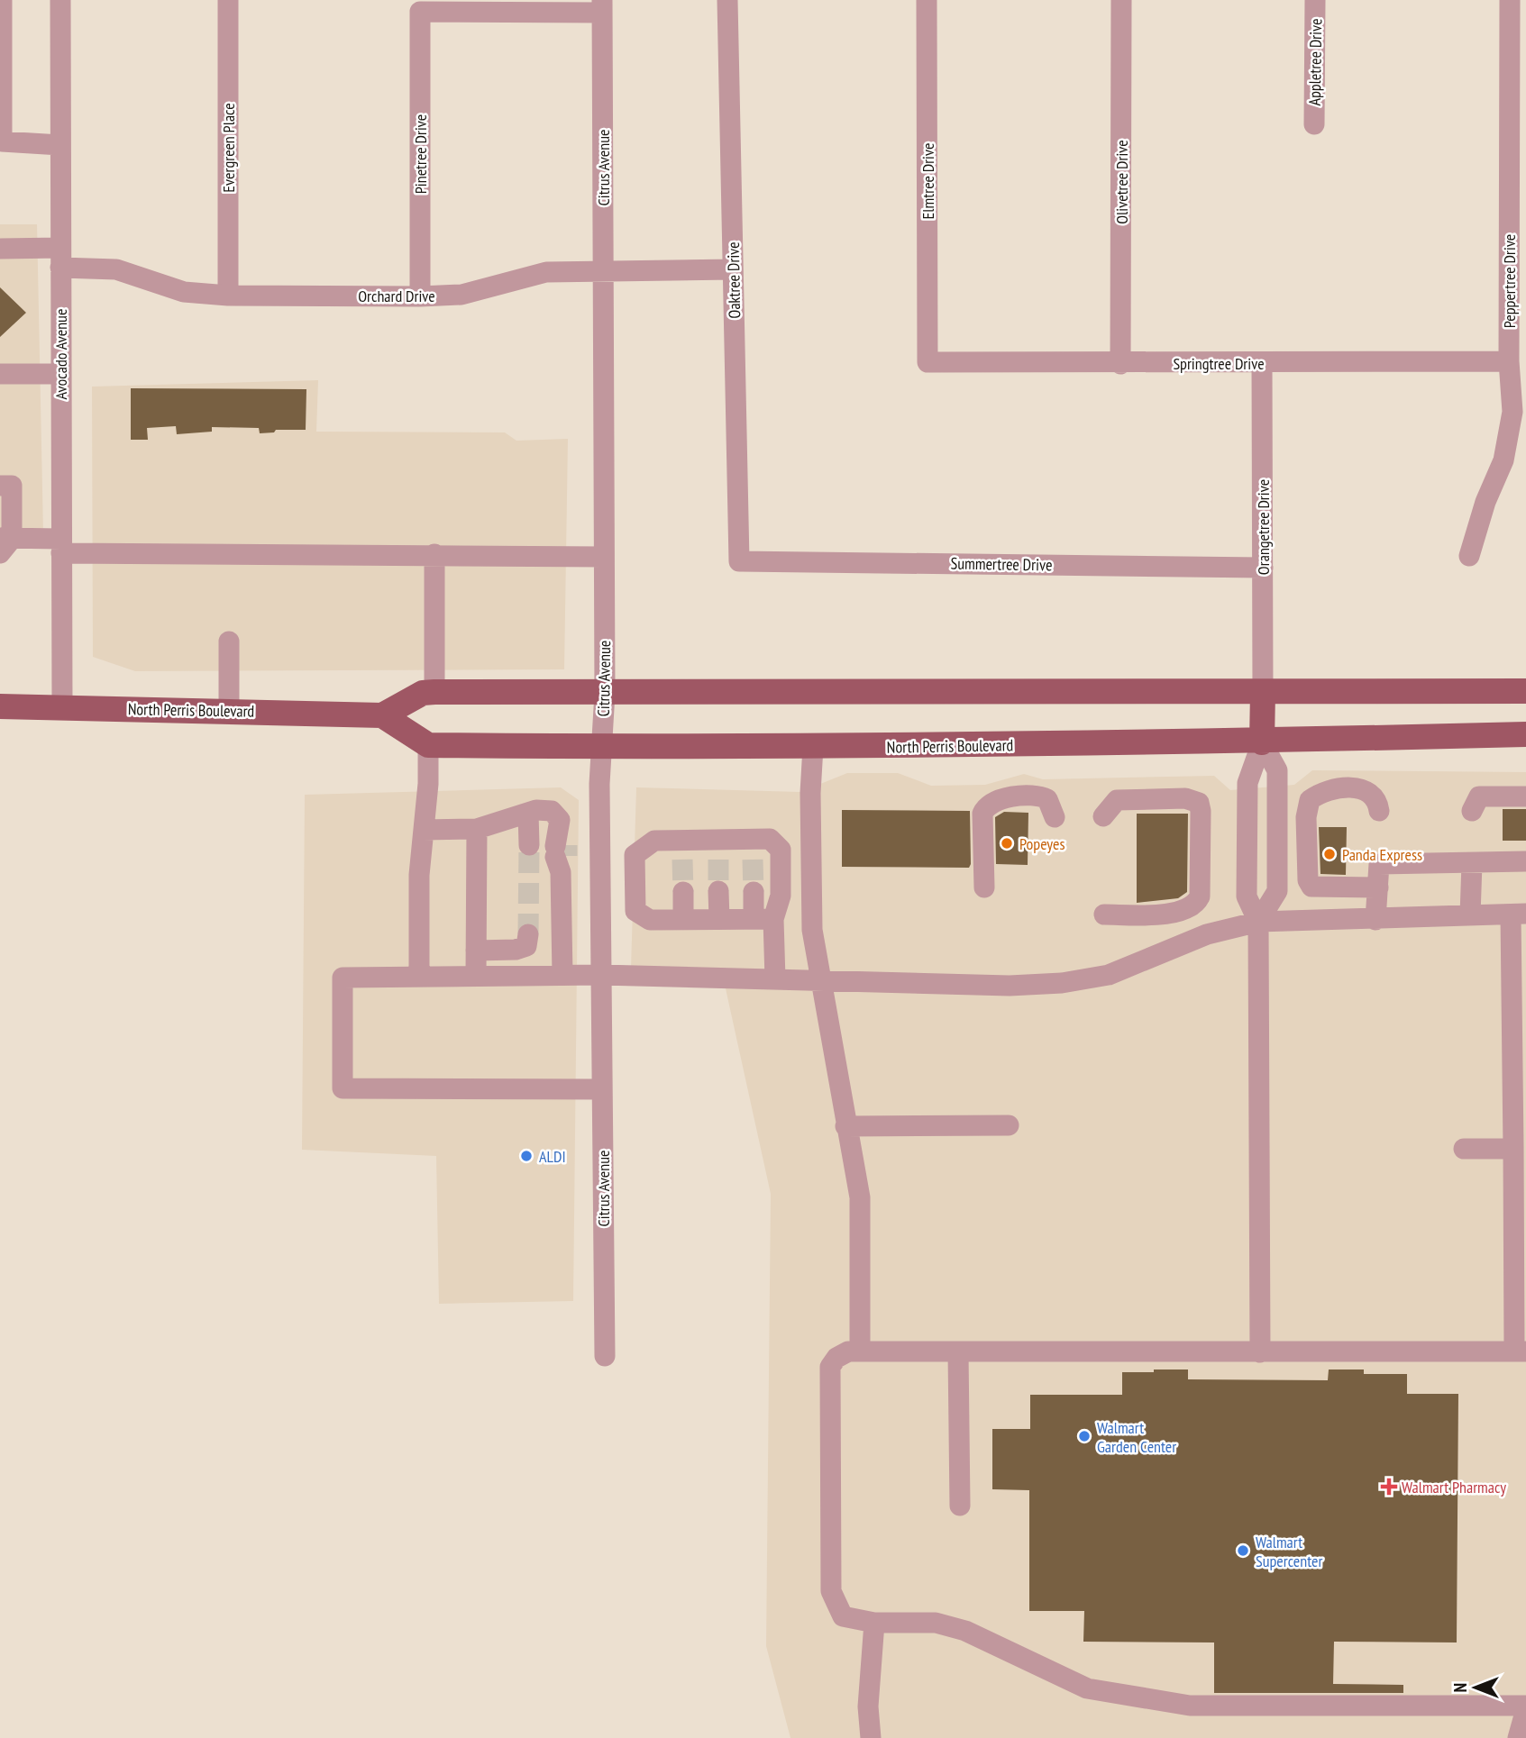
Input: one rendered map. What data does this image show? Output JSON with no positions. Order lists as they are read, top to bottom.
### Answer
{
  "streets": {
    "main road": ["North Perris Boulevard"],
    "street": [
      "Appletree Drive",
      "Evergreen Place",
      "Pinetree Drive",
      "Citrus Avenue",
      "Elmtree Drive",
      "Olivetree Drive",
      "Oaktree Drive",
      "Peppertree Drive",
      "Orchard Drive",
      "Avocado Avenue",
      "Springtree Drive",
      "Orangetree Drive",
      "Summertree Drive"
    ]
  },
  "crossings": [
    ["Evergreen Place", "Orchard Drive"],
    ["Pinetree Drive", "Citrus Avenue"],
    ["Pinetree Drive", "Orchard Drive"],
    ["Citrus Avenue", "Orchard Drive"],
    ["Citrus Avenue", "North Perris Boulevard"],
    ["Elmtree Drive", "Springtree Drive"],
    ["Olivetree Drive", "Springtree Drive"],
    ["Oaktree Drive", "Orchard Drive"],
    ["Oaktree Drive", "Summertree Drive"],
    ["Peppertree Drive", "Springtree Drive"],
    ["Orchard Drive", "Avocado Avenue"],
    ["Avocado Avenue", "North Perris Boulevard"],
    ["Springtree Drive", "Orangetree Drive"],
    ["Orangetree Drive", "Summertree Drive"]
  ],
  "places": {
    "other": [
      "Popeyes",
      "Panda Express",
      "ALDI",
      "Walmart Garden Center",
      "Walmart Supercenter"
    ],
    "health": ["Walmart Pharmacy"]
  },
  "north": "left"
}
